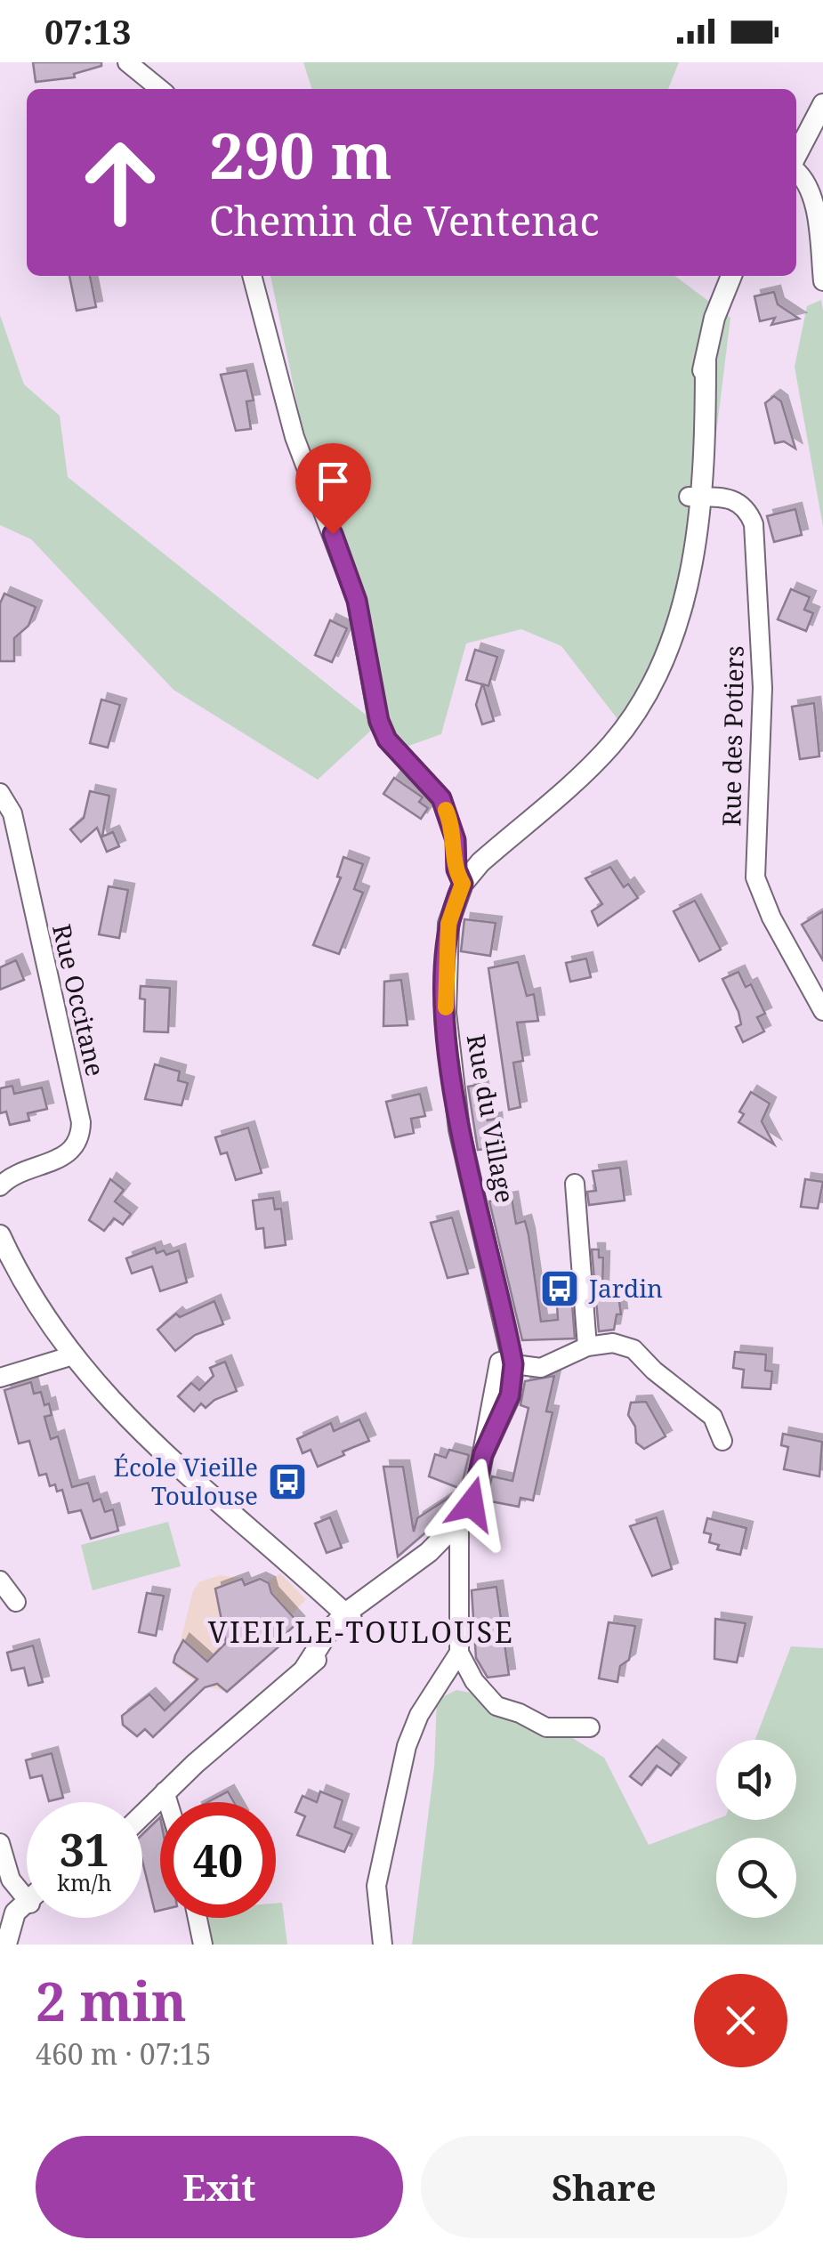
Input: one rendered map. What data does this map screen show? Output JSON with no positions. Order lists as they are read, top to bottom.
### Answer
{
  "streets": {
    "street": ["Rue des Potiers", "Rue Occitane", "Rue du Village"]
  },
  "districts": ["VIEILLE-TOULOUSE"],
  "places": {
    "bus stop": ["Jardin", "École Vieille Toulouse"]
  },
  "page": {
    "status": "07:13",
    "turn": ["290 m", "Chemin de Ventenac"],
    "speed": "31 km/h",
    "limit": "40",
    "heading": ["2 min", "460 m · 07:15"],
    "buttons": ["Exit", "Share"]
  }
}
